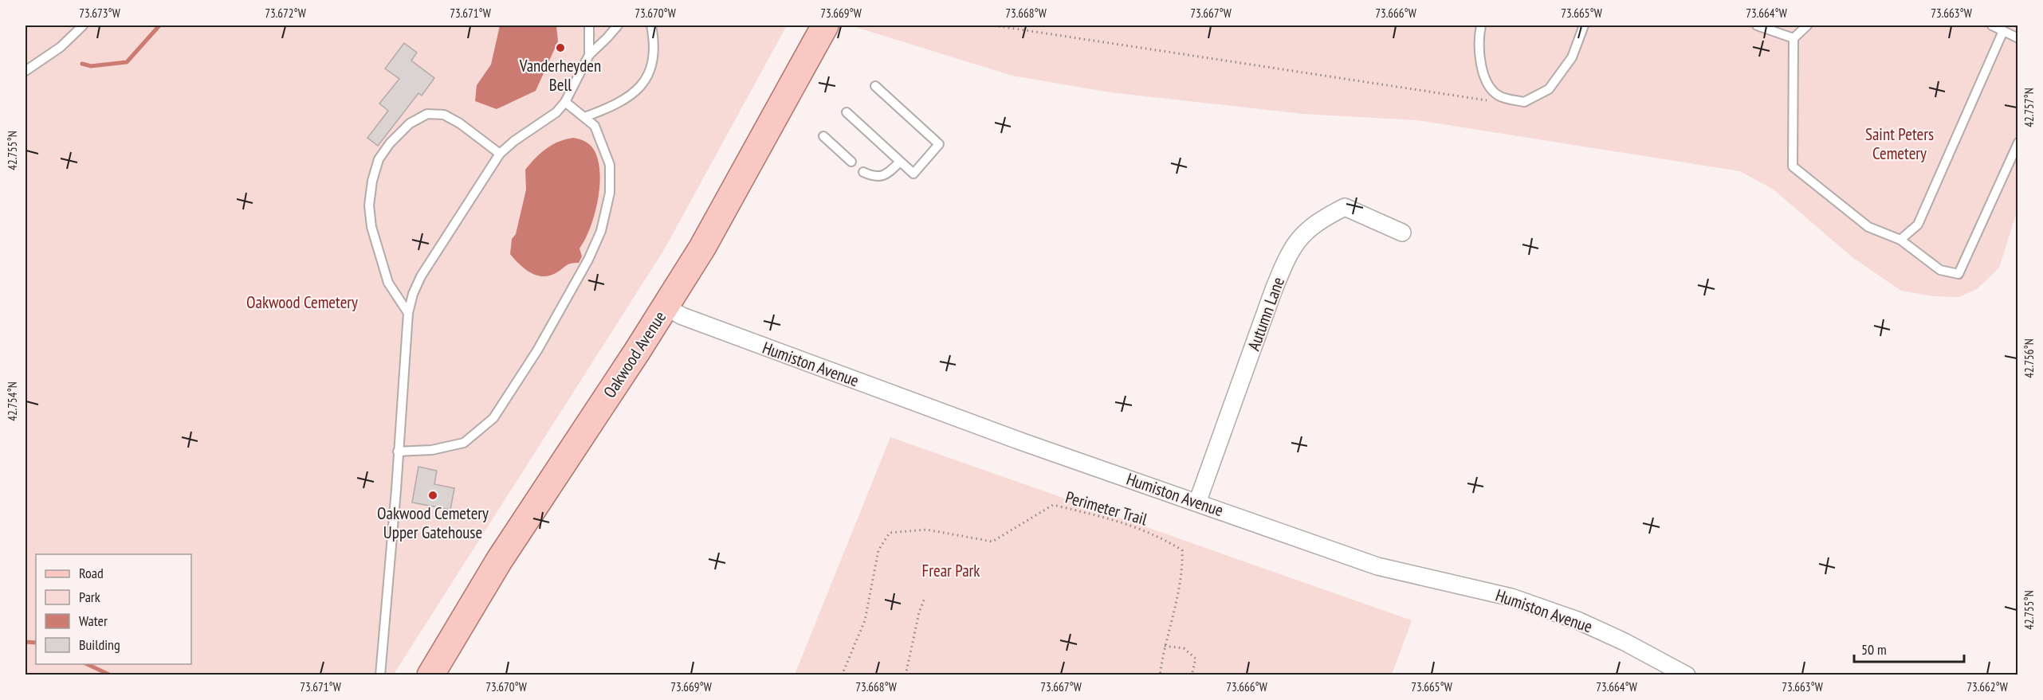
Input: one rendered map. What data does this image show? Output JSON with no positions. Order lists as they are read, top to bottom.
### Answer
{
  "streets": {
    "main road": ["Oakwood Avenue"],
    "street": ["Autumn Lane", "Humiston Avenue"],
    "path": ["Perimeter Trail"]
  },
  "crossings": [
    ["Autumn Lane", "Humiston Avenue"],
    ["Oakwood Avenue", "Humiston Avenue"]
  ],
  "parks": ["Saint Peters Cemetery", "Oakwood Cemetery", "Frear Park"],
  "places": ["Vanderheyden Bell", "Oakwood Cemetery Upper Gatehouse"],
  "legend": [
    "Road",
    "Park",
    "Water",
    "Building"
  ],
  "scale_bar": "50 m",
  "coordinates": [
    "73.673°W",
    "73.672°W",
    "73.671°W",
    "73.670°W",
    "73.669°W",
    "73.668°W",
    "73.667°W",
    "73.666°W",
    "73.665°W",
    "73.664°W",
    "73.663°W",
    "42.757°N",
    "42.755°N",
    "42.756°N",
    "42.754°N",
    "73.662°W"
  ]
}
